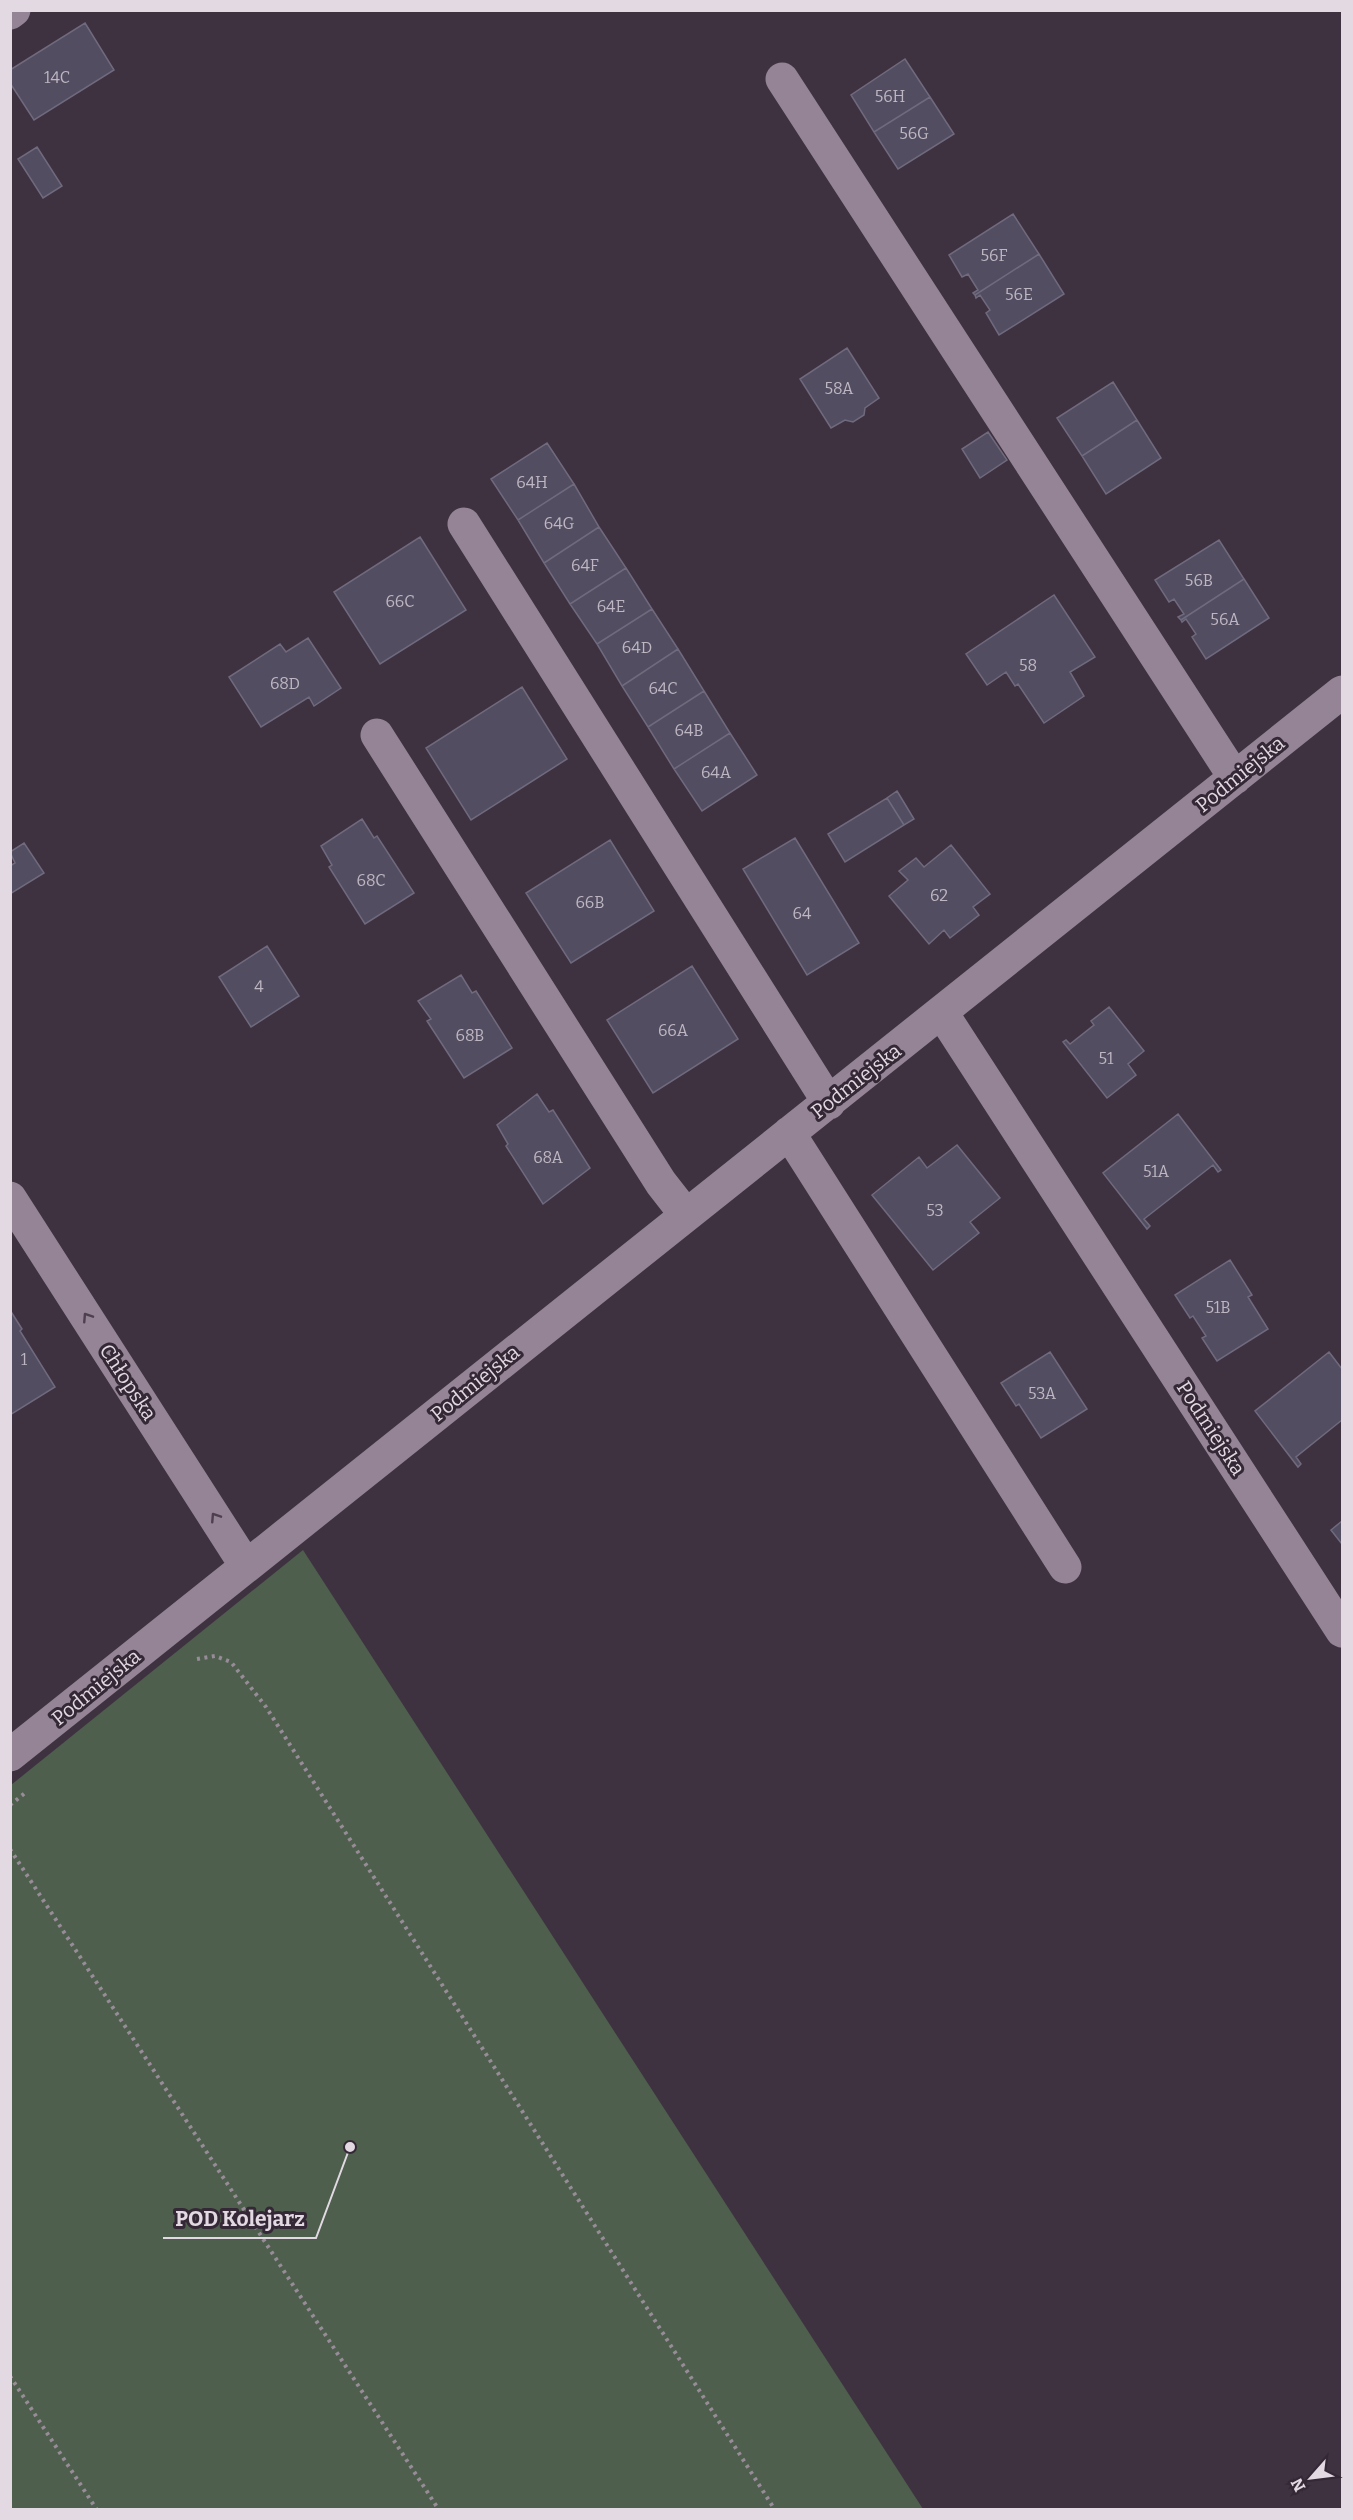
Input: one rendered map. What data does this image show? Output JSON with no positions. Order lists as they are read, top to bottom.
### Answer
{
  "streets": {
    "street": ["Podmiejska", "Chłopska"]
  },
  "crossings": [
    ["Podmiejska", "Chłopska"]
  ],
  "one_way": ["Chłopska"],
  "places": ["POD Kolejarz"],
  "house_numbers": [
    "14C",
    "56H",
    "56G",
    "56F",
    "56E",
    "58A",
    "64H",
    "64G",
    "64F",
    "56B",
    "66C",
    "64E",
    "56A",
    "64D",
    "58",
    "68D",
    "64C",
    "64B",
    "64A",
    "68C",
    "62",
    "66B",
    "64",
    "4",
    "66A",
    "68B",
    "51",
    "68A",
    "51A",
    "53",
    "51B",
    "1",
    "53A"
  ],
  "north": "bottom left"
}
